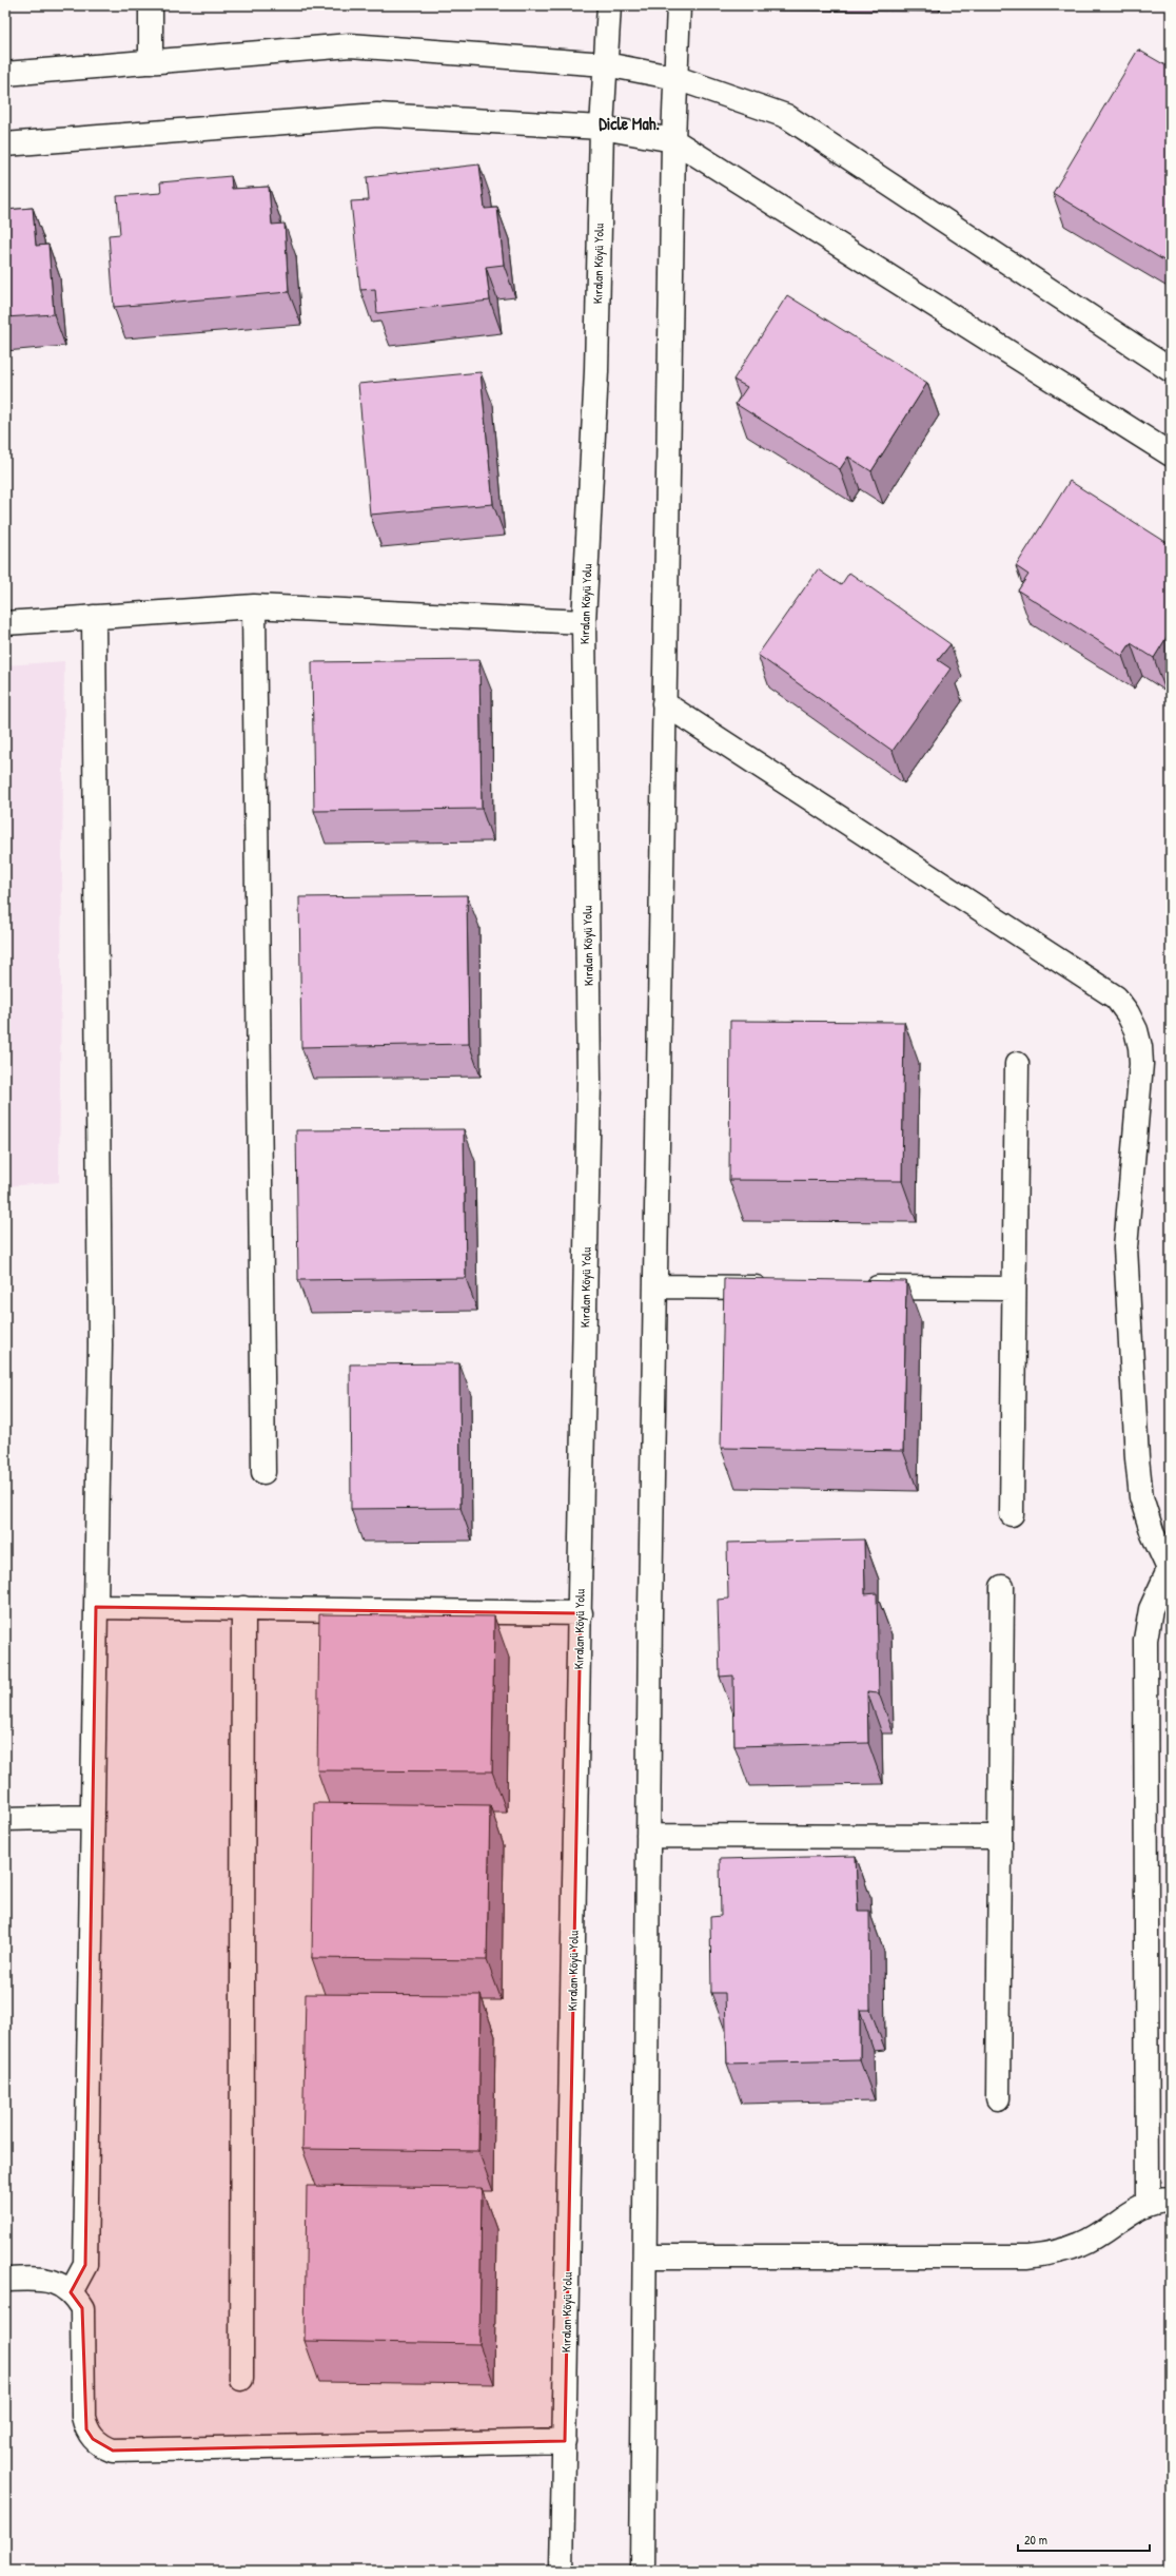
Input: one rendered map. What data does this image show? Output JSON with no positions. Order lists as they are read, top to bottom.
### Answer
{
  "streets": {
    "street": ["Kıralan Köyü Yolu"]
  },
  "districts": ["Dicle Mah."],
  "scale_bar": "20 m"
}
